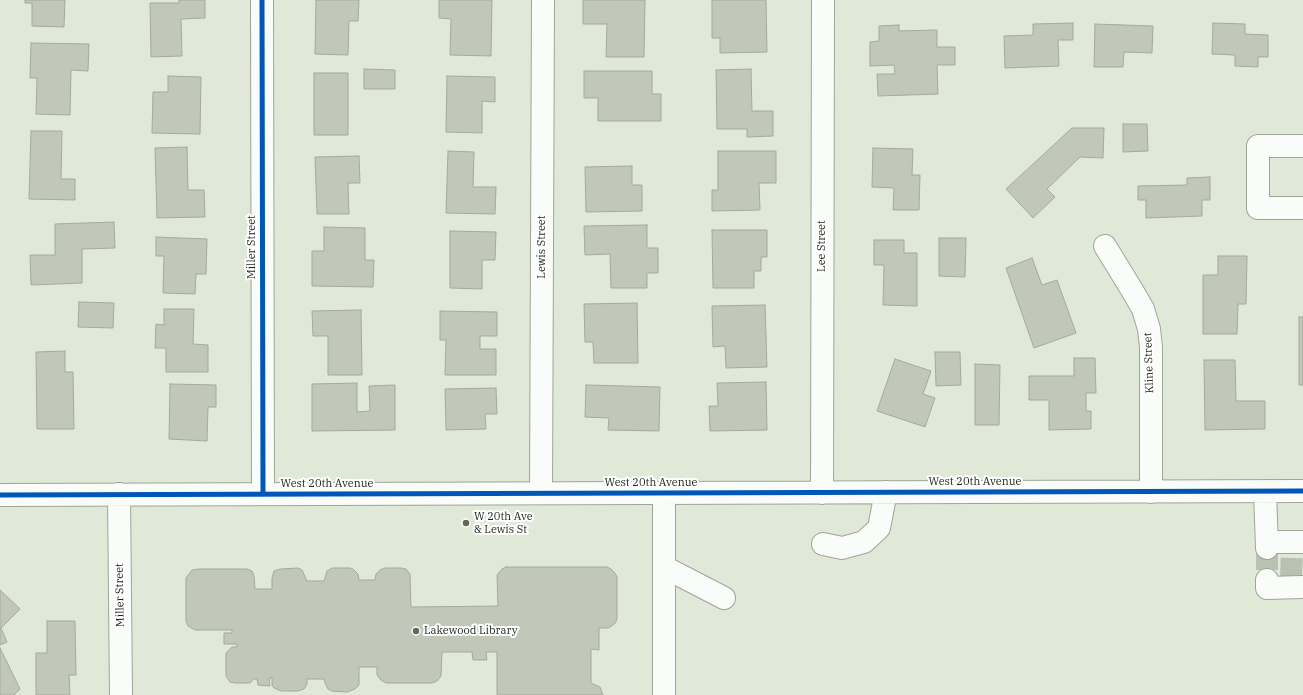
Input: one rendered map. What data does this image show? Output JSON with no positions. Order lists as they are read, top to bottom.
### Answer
{
  "streets": {
    "street": [
      "Lee Street",
      "Miller Street",
      "Lewis Street",
      "Kline Street",
      "West 20th Avenue"
    ]
  },
  "crossings": [
    ["Lee Street", "West 20th Avenue"],
    ["Miller Street", "West 20th Avenue"],
    ["Lewis Street", "West 20th Avenue"],
    ["Kline Street", "West 20th Avenue"]
  ],
  "places": ["W 20th Ave & Lewis St", "Lakewood Library"]
}
